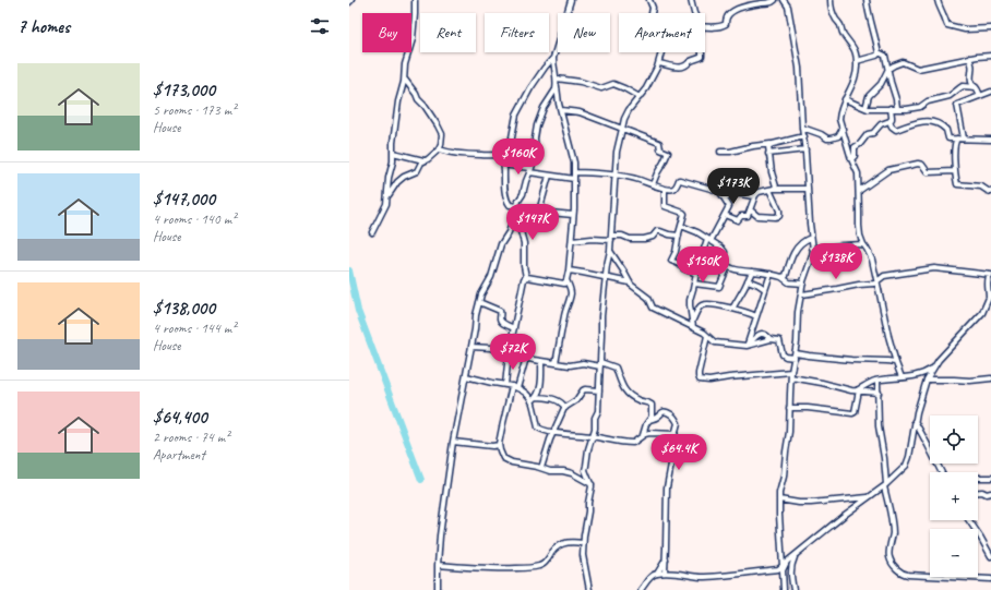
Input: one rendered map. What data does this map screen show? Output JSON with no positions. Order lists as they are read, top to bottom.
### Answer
{
  "page": {
    "heading": "7 homes",
    "chip": [
      "Buy",
      "Rent",
      "Filters",
      "New",
      "Apartment"
    ],
    "list": [
      {
        "name": "$173,000",
        "note": "5 rooms · 173 m² · House"
      },
      {
        "name": "$147,000",
        "note": "4 rooms · 140 m² · House"
      },
      {
        "name": "$138,000",
        "note": "4 rooms · 144 m² · House"
      },
      {
        "name": "$64,400",
        "note": "2 rooms · 74 m² · Apartment"
      }
    ],
    "price": [
      "$160K",
      "$173K",
      "$147K",
      "$138K",
      "$150K",
      "$72K",
      "$64.4K"
    ],
    "map_buttons": ["+", "−"]
  }
}
